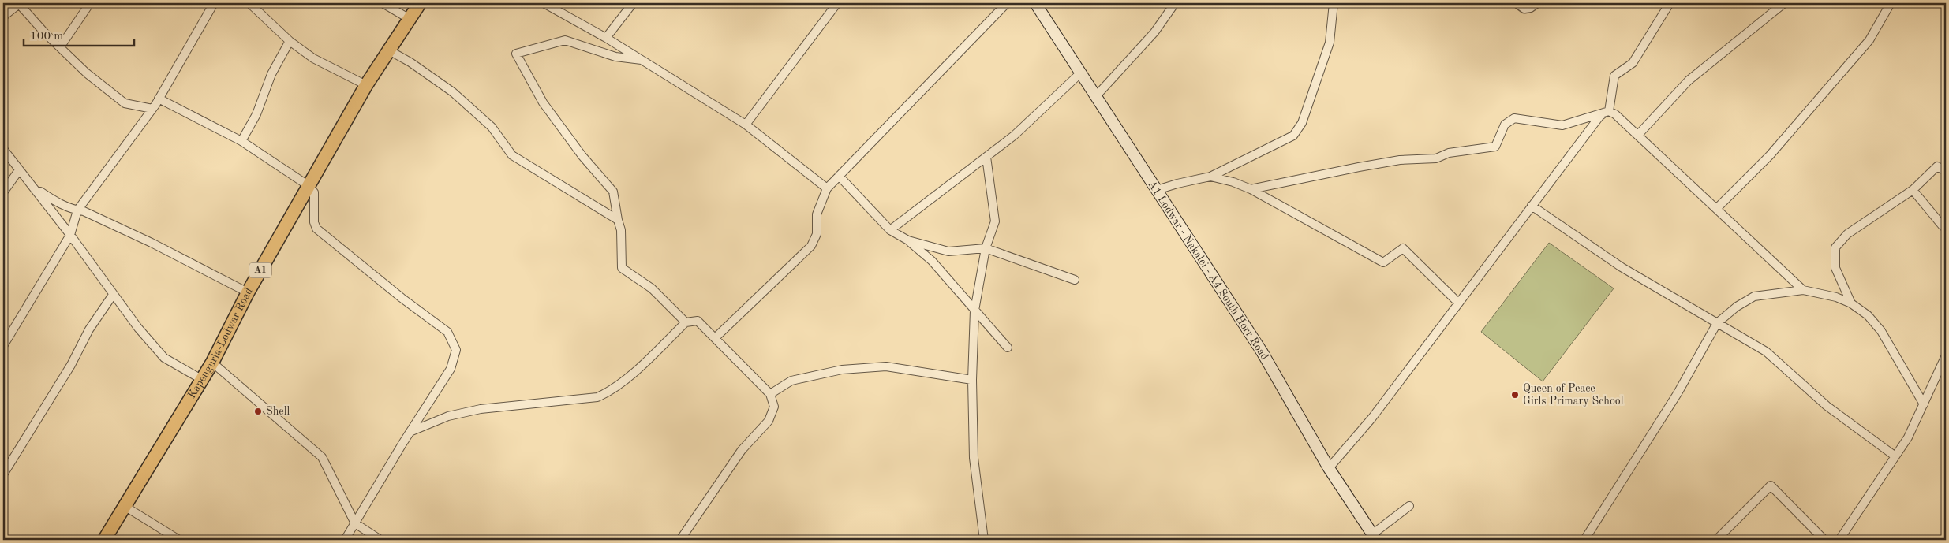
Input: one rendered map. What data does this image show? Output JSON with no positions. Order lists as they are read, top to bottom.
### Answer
{
  "streets": {
    "highway": ["A1", "Kapenguria-Lodwar Road"],
    "main road": ["A1 Lodwar - Nakalei - A4 South Horr Road"]
  },
  "places": ["Queen of Peace Girls Primary School", "Shell"],
  "scale_bar": "100 m"
}
